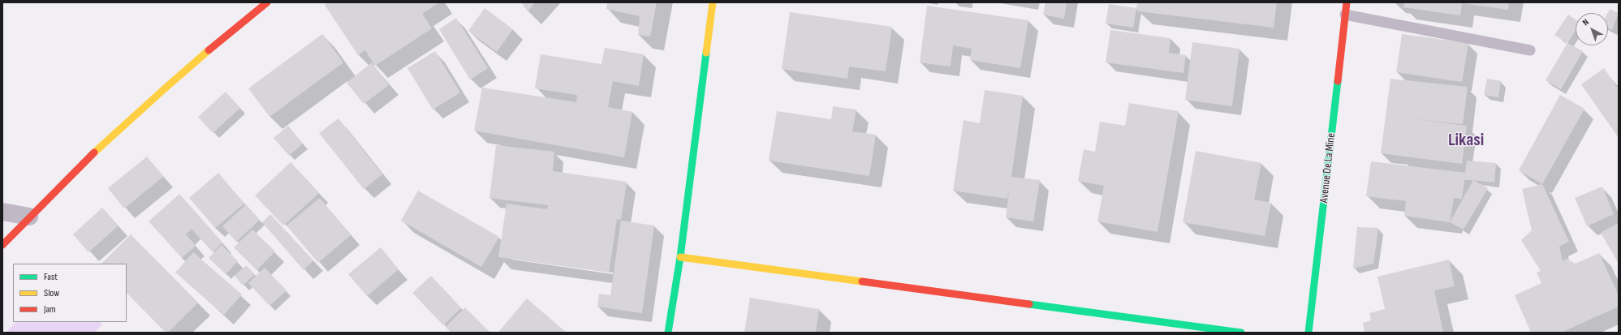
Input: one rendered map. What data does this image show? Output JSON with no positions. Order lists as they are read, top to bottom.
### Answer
{
  "streets": {
    "street": ["Avenue De La Mine"]
  },
  "districts": ["Likasi"],
  "legend": ["Fast", "Slow", "Jam"],
  "north": "top left"
}
